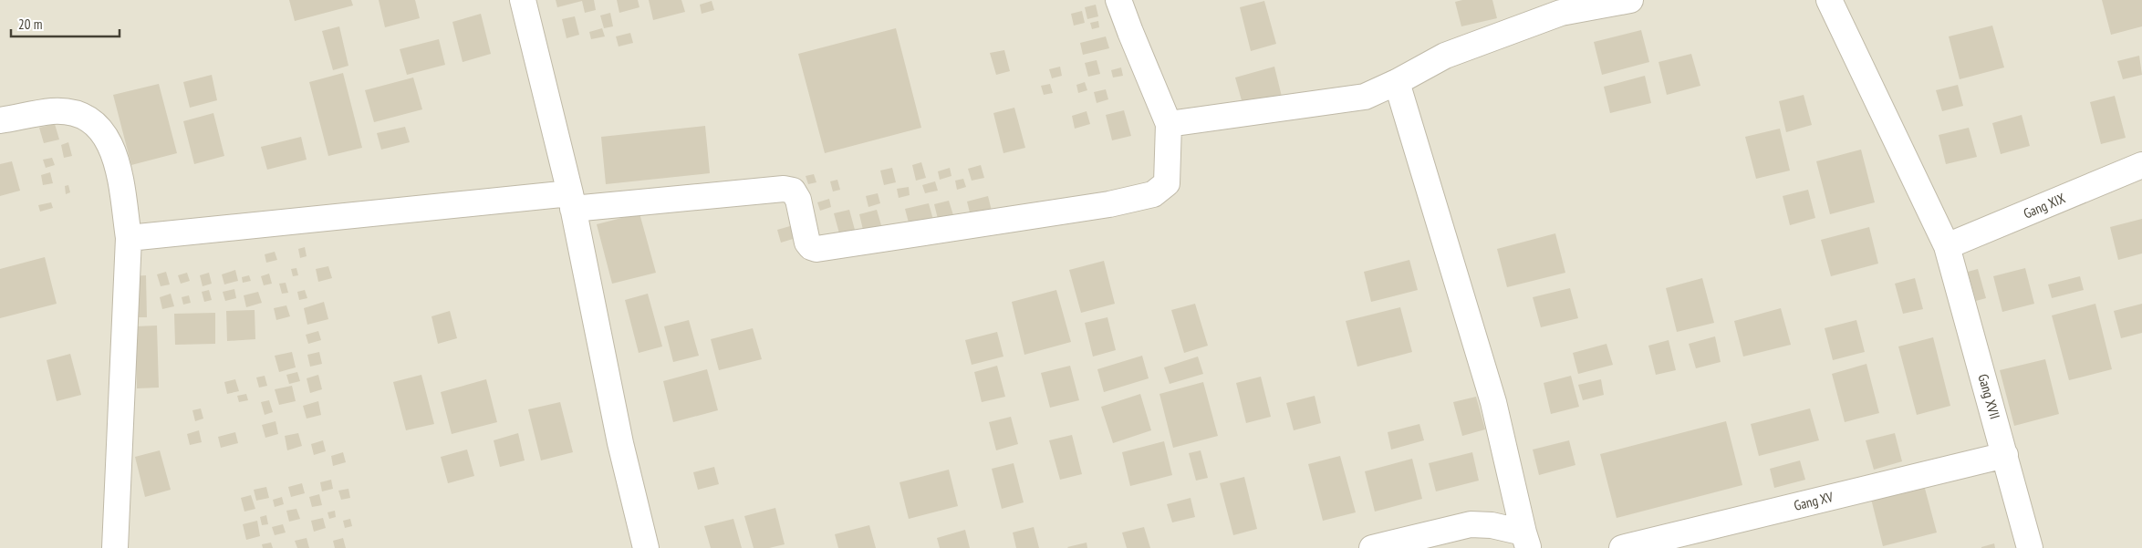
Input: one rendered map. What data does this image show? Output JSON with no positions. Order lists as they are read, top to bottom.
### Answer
{
  "streets": {
    "street": ["Gang XIX", "Gang XVII", "Gang XV"]
  },
  "crossings": [
    ["Gang XIX", "Gang XVII"],
    ["Gang XVII", "Gang XV"]
  ],
  "scale_bar": "20 m"
}
